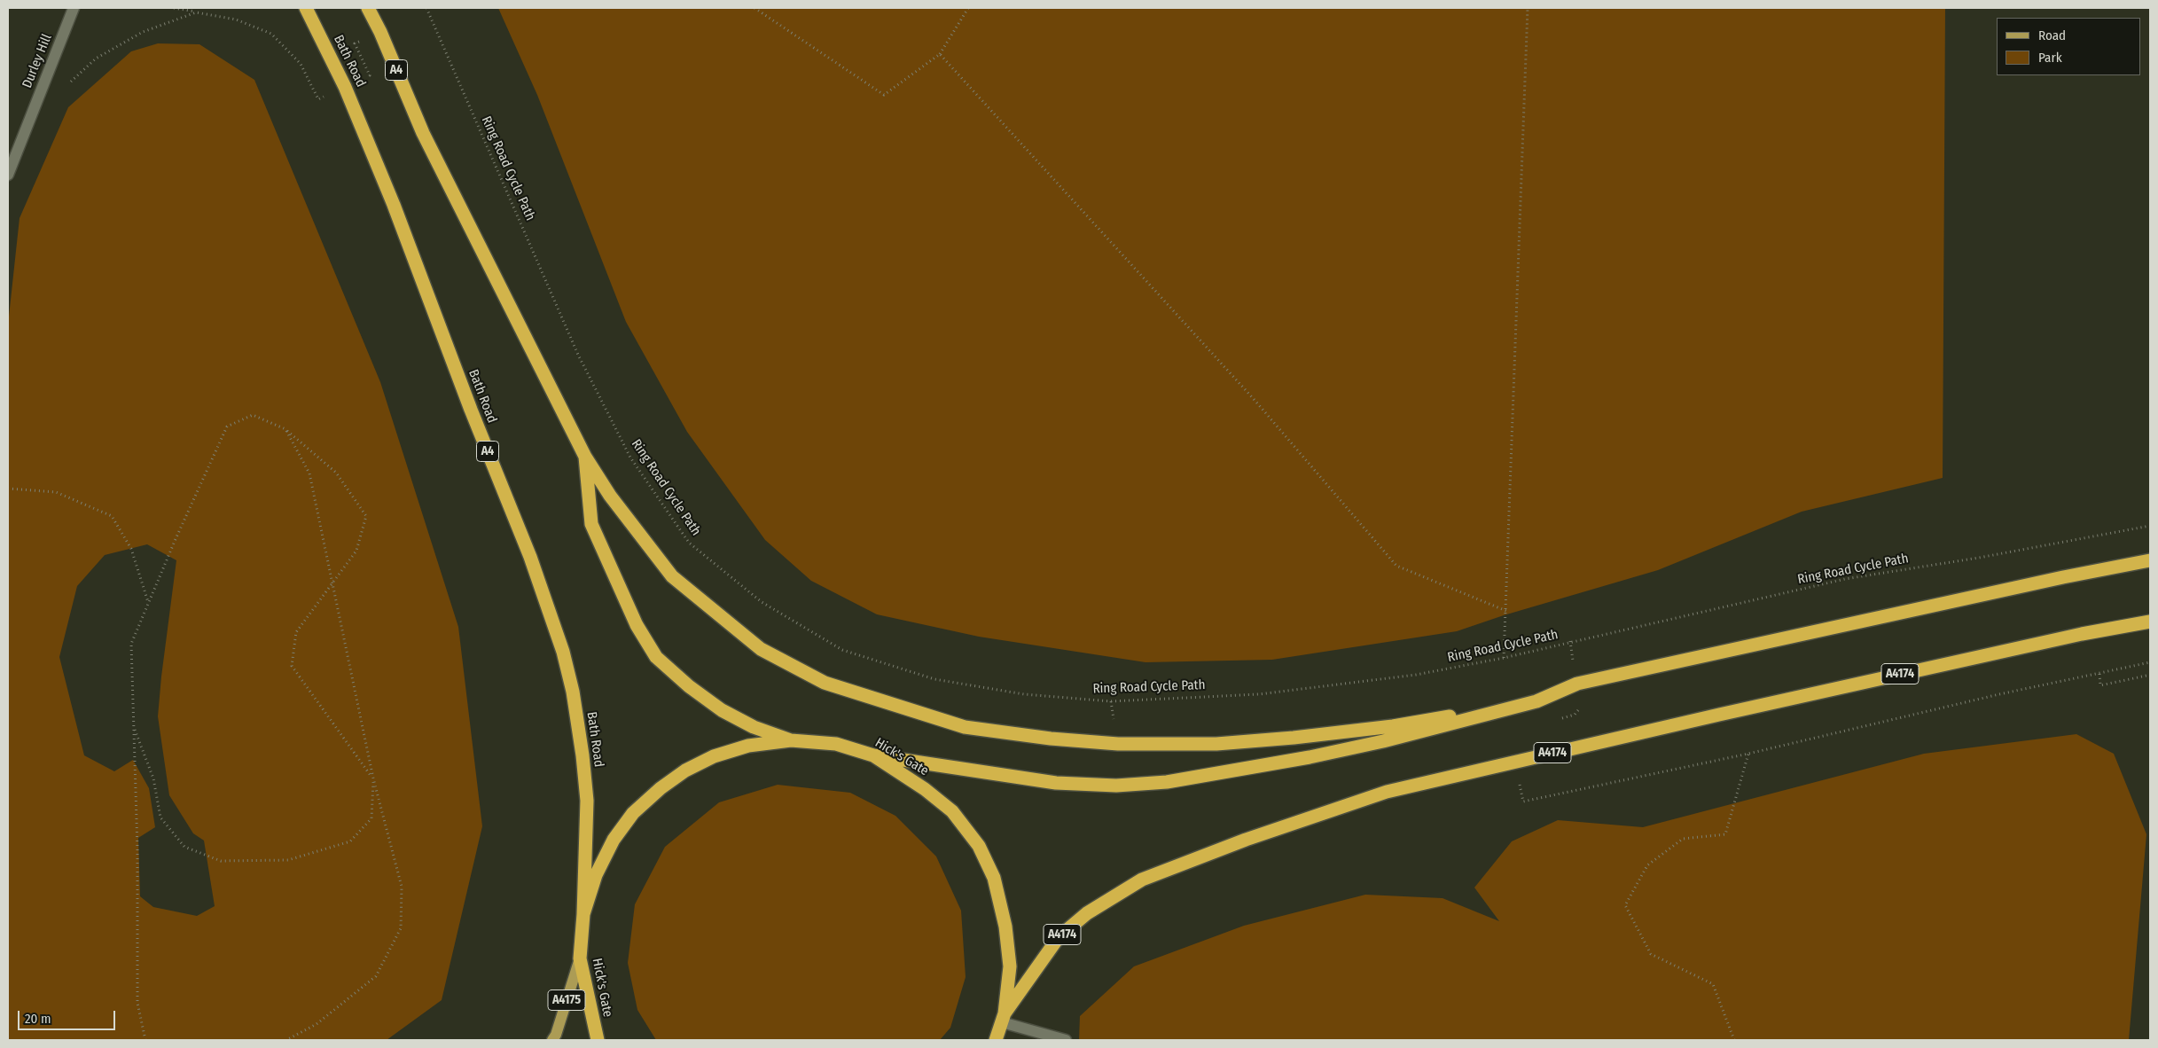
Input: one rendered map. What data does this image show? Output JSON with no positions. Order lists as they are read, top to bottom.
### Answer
{
  "streets": {
    "highway": [
      "Bath Road",
      "A4",
      "A4174",
      "Hick's Gate"
    ],
    "main road": ["A4175"],
    "street": ["Durley Hill"],
    "path": ["Ring Road Cycle Path"]
  },
  "crossings": [
    ["Bath Road", "Hick's Gate"],
    ["A4", "Hick's Gate"],
    ["A4174", "Hick's Gate"],
    ["Hick's Gate", "A4175"]
  ],
  "legend": ["Road", "Park"],
  "scale_bar": "20 m"
}
